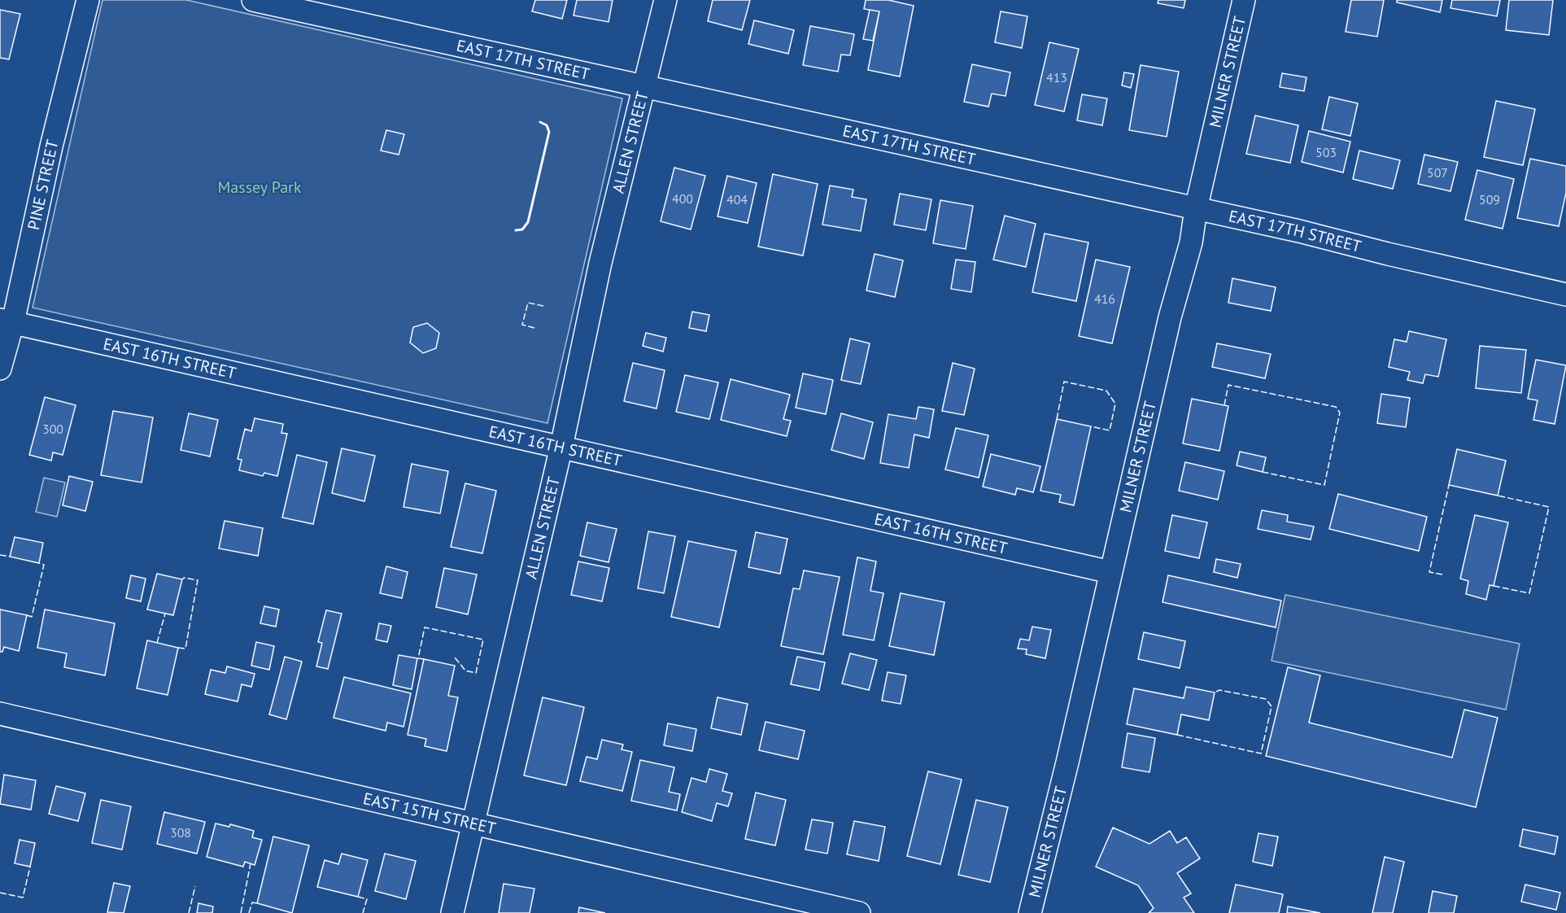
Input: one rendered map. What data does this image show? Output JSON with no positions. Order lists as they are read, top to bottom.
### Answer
{
  "streets": {
    "street": [
      "EAST 17TH STREET",
      "MILNER STREET",
      "ALLEN STREET",
      "PINE STREET",
      "EAST 16TH STREET",
      "EAST 15TH STREET"
    ]
  },
  "crossings": [
    ["EAST 17TH STREET", "MILNER STREET"],
    ["EAST 17TH STREET", "ALLEN STREET"],
    ["MILNER STREET", "EAST 16TH STREET"],
    ["ALLEN STREET", "EAST 16TH STREET"],
    ["ALLEN STREET", "EAST 15TH STREET"],
    ["PINE STREET", "EAST 16TH STREET"]
  ],
  "parks": ["Massey Park"],
  "house_numbers": [
    "413",
    "503",
    "507",
    "400",
    "404",
    "509",
    "416",
    "300",
    "308"
  ]
}
